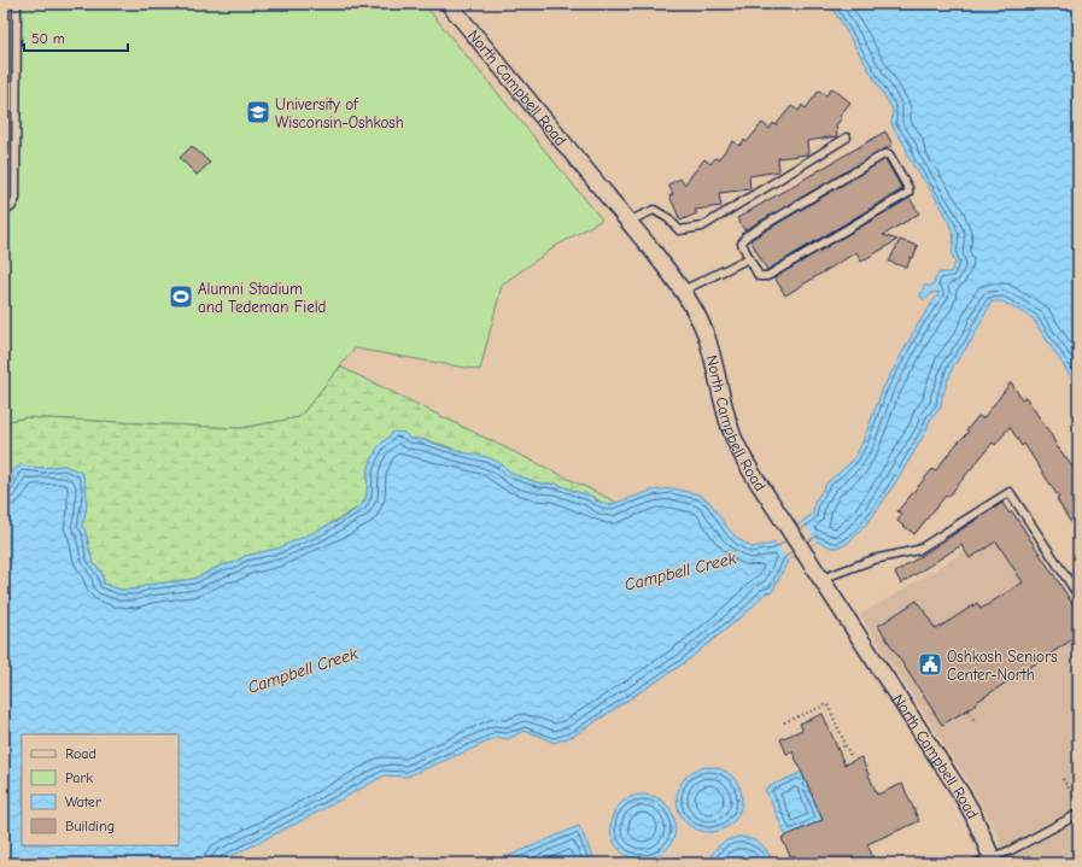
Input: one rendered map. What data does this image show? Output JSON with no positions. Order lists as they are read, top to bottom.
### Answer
{
  "streets": {
    "street": ["North Campbell Road"]
  },
  "water": ["Campbell Creek"],
  "places": {
    "school or university": ["University of Wisconsin-Oshkosh"],
    "sports": ["Alumni Stadium and Tedeman Field"],
    "public building": ["Oshkosh Seniors Center-North"]
  },
  "legend": [
    "Road",
    "Park",
    "Water",
    "Building"
  ],
  "scale_bar": "50 m"
}
